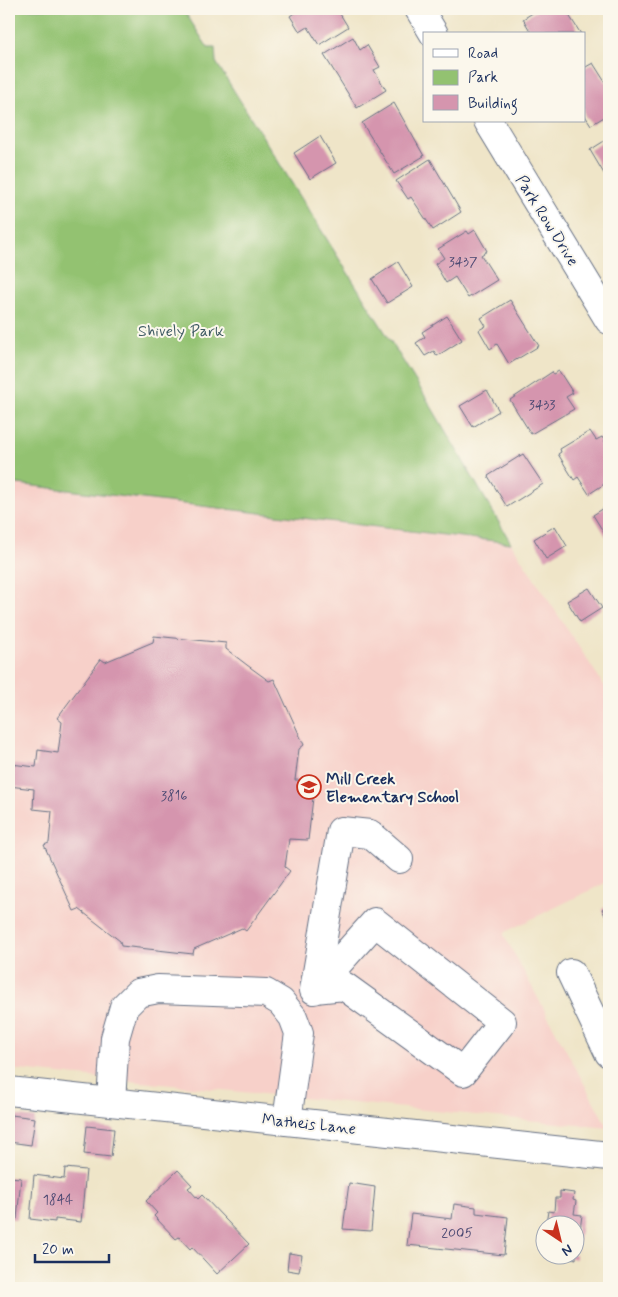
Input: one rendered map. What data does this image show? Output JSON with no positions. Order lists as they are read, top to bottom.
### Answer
{
  "streets": {
    "street": ["Park Row Drive", "Matheis Lane"]
  },
  "parks": ["Shively Park"],
  "places": {
    "school or university": ["Mill Creek Elementary School"]
  },
  "house_numbers": [
    "3437",
    "3433",
    "3816",
    "1844",
    "2005"
  ],
  "legend": ["Road", "Park", "Building"],
  "scale_bar": "20 m",
  "north": "bottom right"
}
